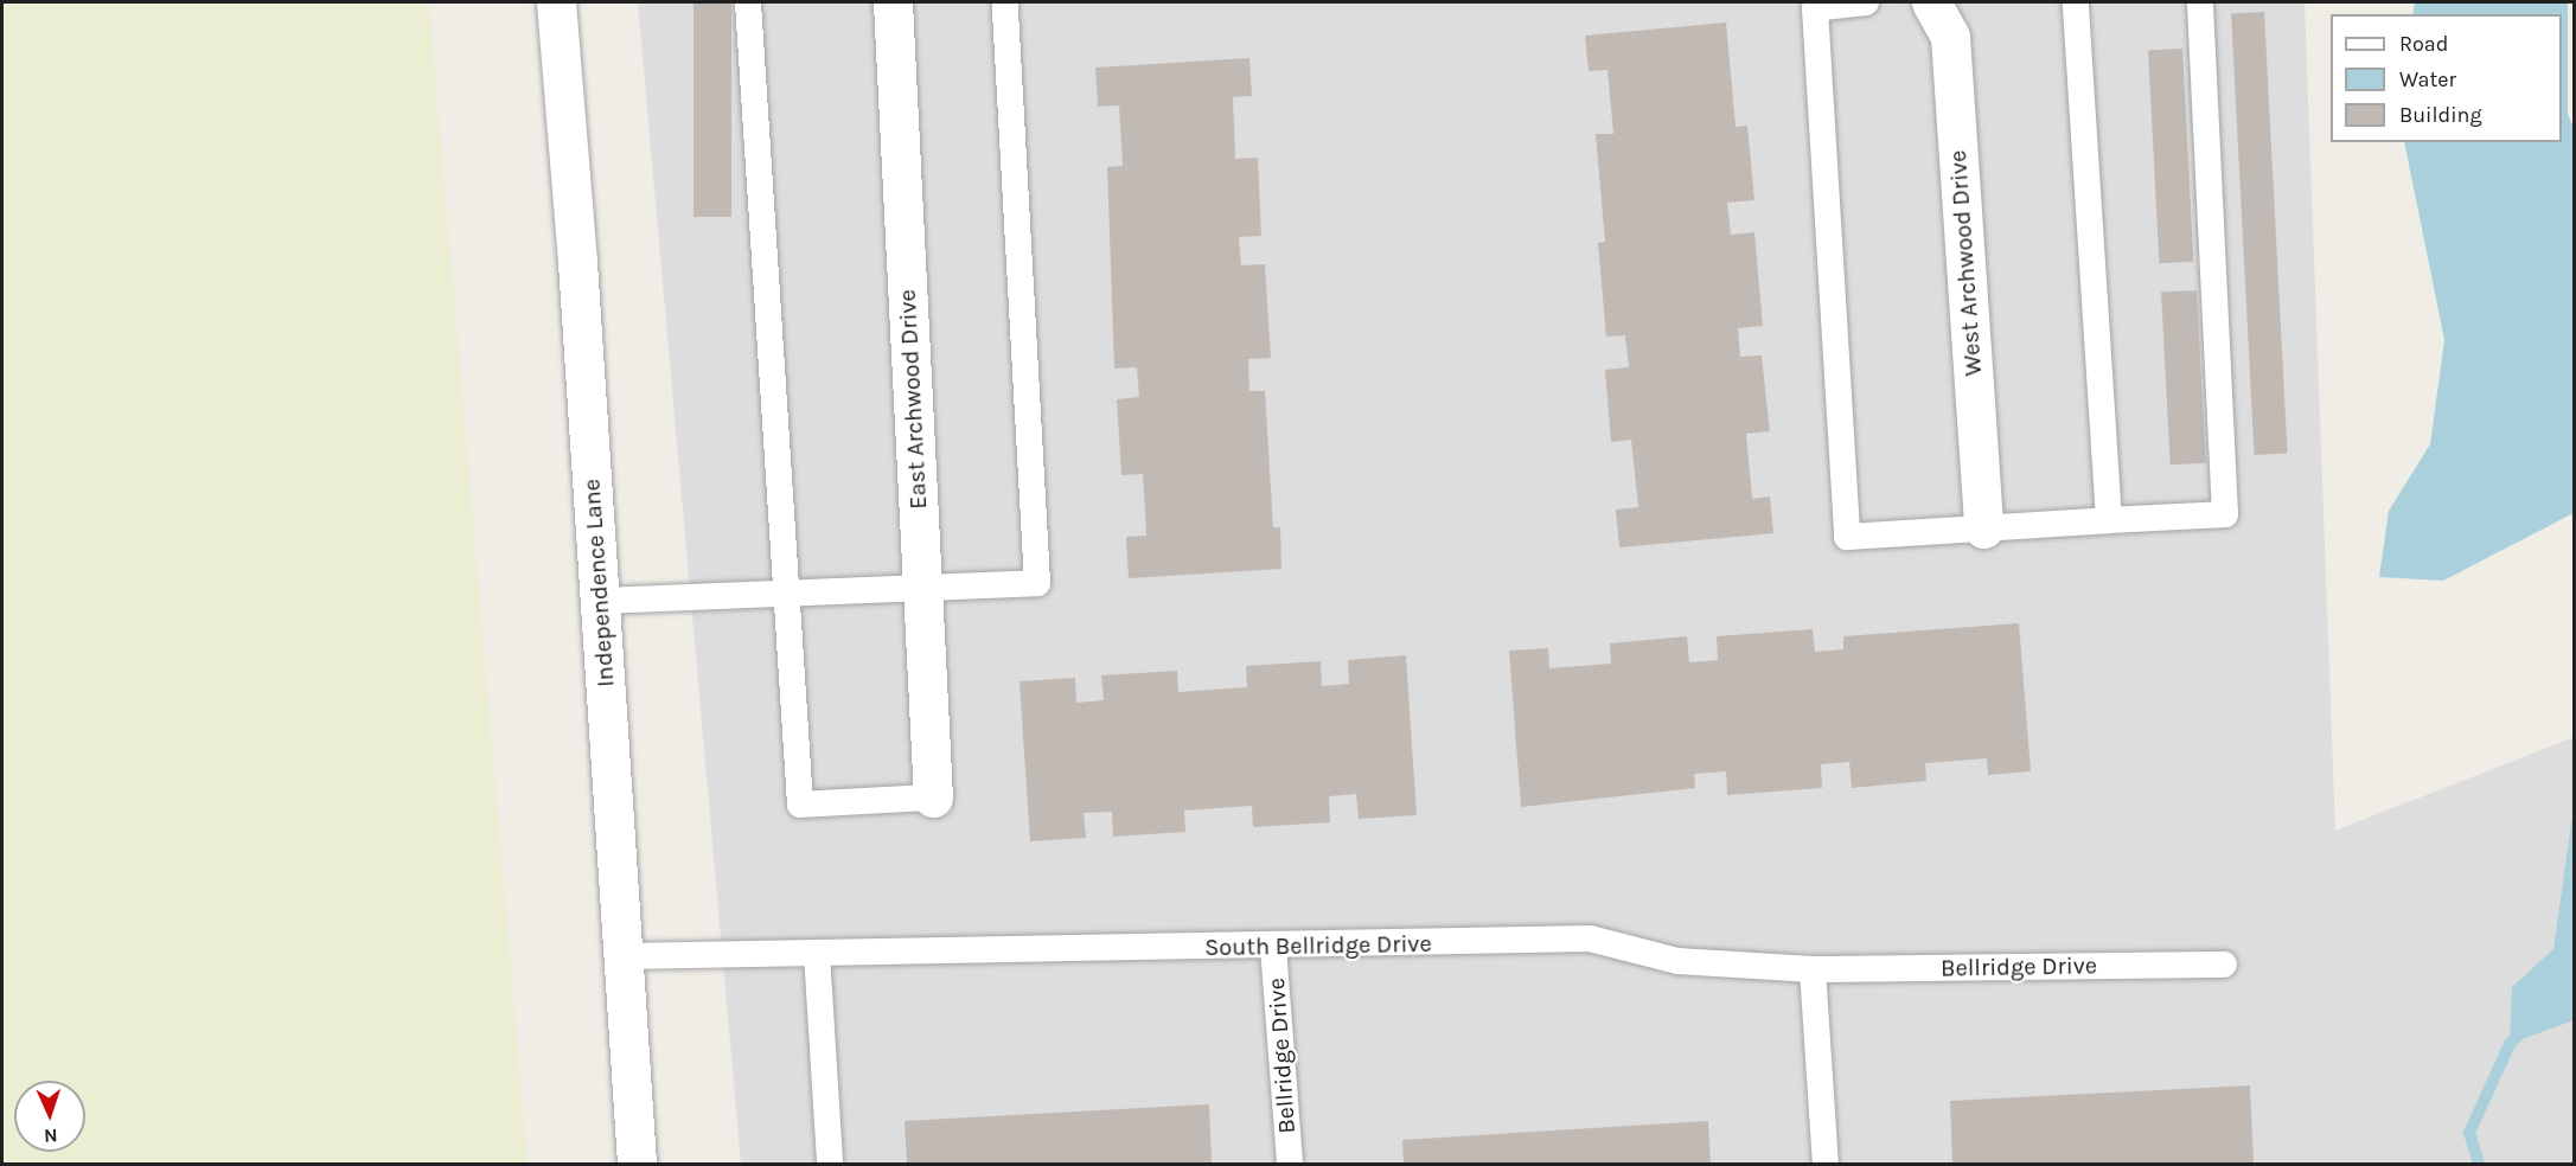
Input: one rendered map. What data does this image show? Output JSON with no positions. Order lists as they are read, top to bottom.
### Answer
{
  "streets": {
    "street": ["West Archwood Drive", "East Archwood Drive", "Independence Lane"],
    "lane": ["South Bellridge Drive", "Bellridge Drive"]
  },
  "crossings": [
    ["Independence Lane", "South Bellridge Drive"],
    ["South Bellridge Drive", "Bellridge Drive"]
  ],
  "legend": ["Road", "Water", "Building"],
  "north": "bottom"
}
